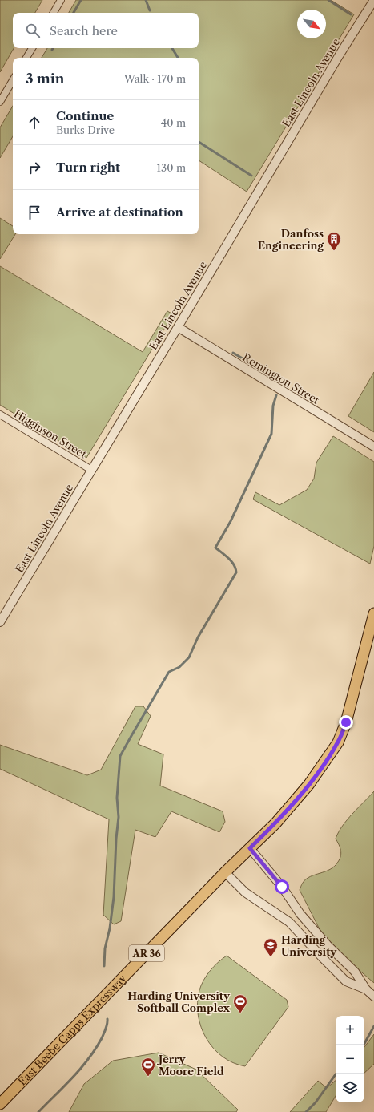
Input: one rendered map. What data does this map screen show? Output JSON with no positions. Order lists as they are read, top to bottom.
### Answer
{
  "streets": {
    "main road": ["AR 36", "East Beebe Capps Expressway"],
    "street": ["East Lincoln Avenue", "Remington Street", "Higginson Street"]
  },
  "crossings": [
    ["East Lincoln Avenue", "Remington Street"],
    ["East Lincoln Avenue", "Higginson Street"]
  ],
  "places": {
    "building": ["Danfoss Engineering"],
    "school or university": ["Harding University"],
    "sports": ["Harding University Softball Complex", "Jerry Moore Field"]
  },
  "north": "bottom right",
  "page": {
    "search": "Search here",
    "heading": ["3 min", "Walk · 170 m"],
    "list": [
      ["Continue", "Burks Drive", "40 m"],
      ["Turn right", "130 m"],
      "Arrive at destination"
    ],
    "map_buttons": ["+", "−"]
  }
}
